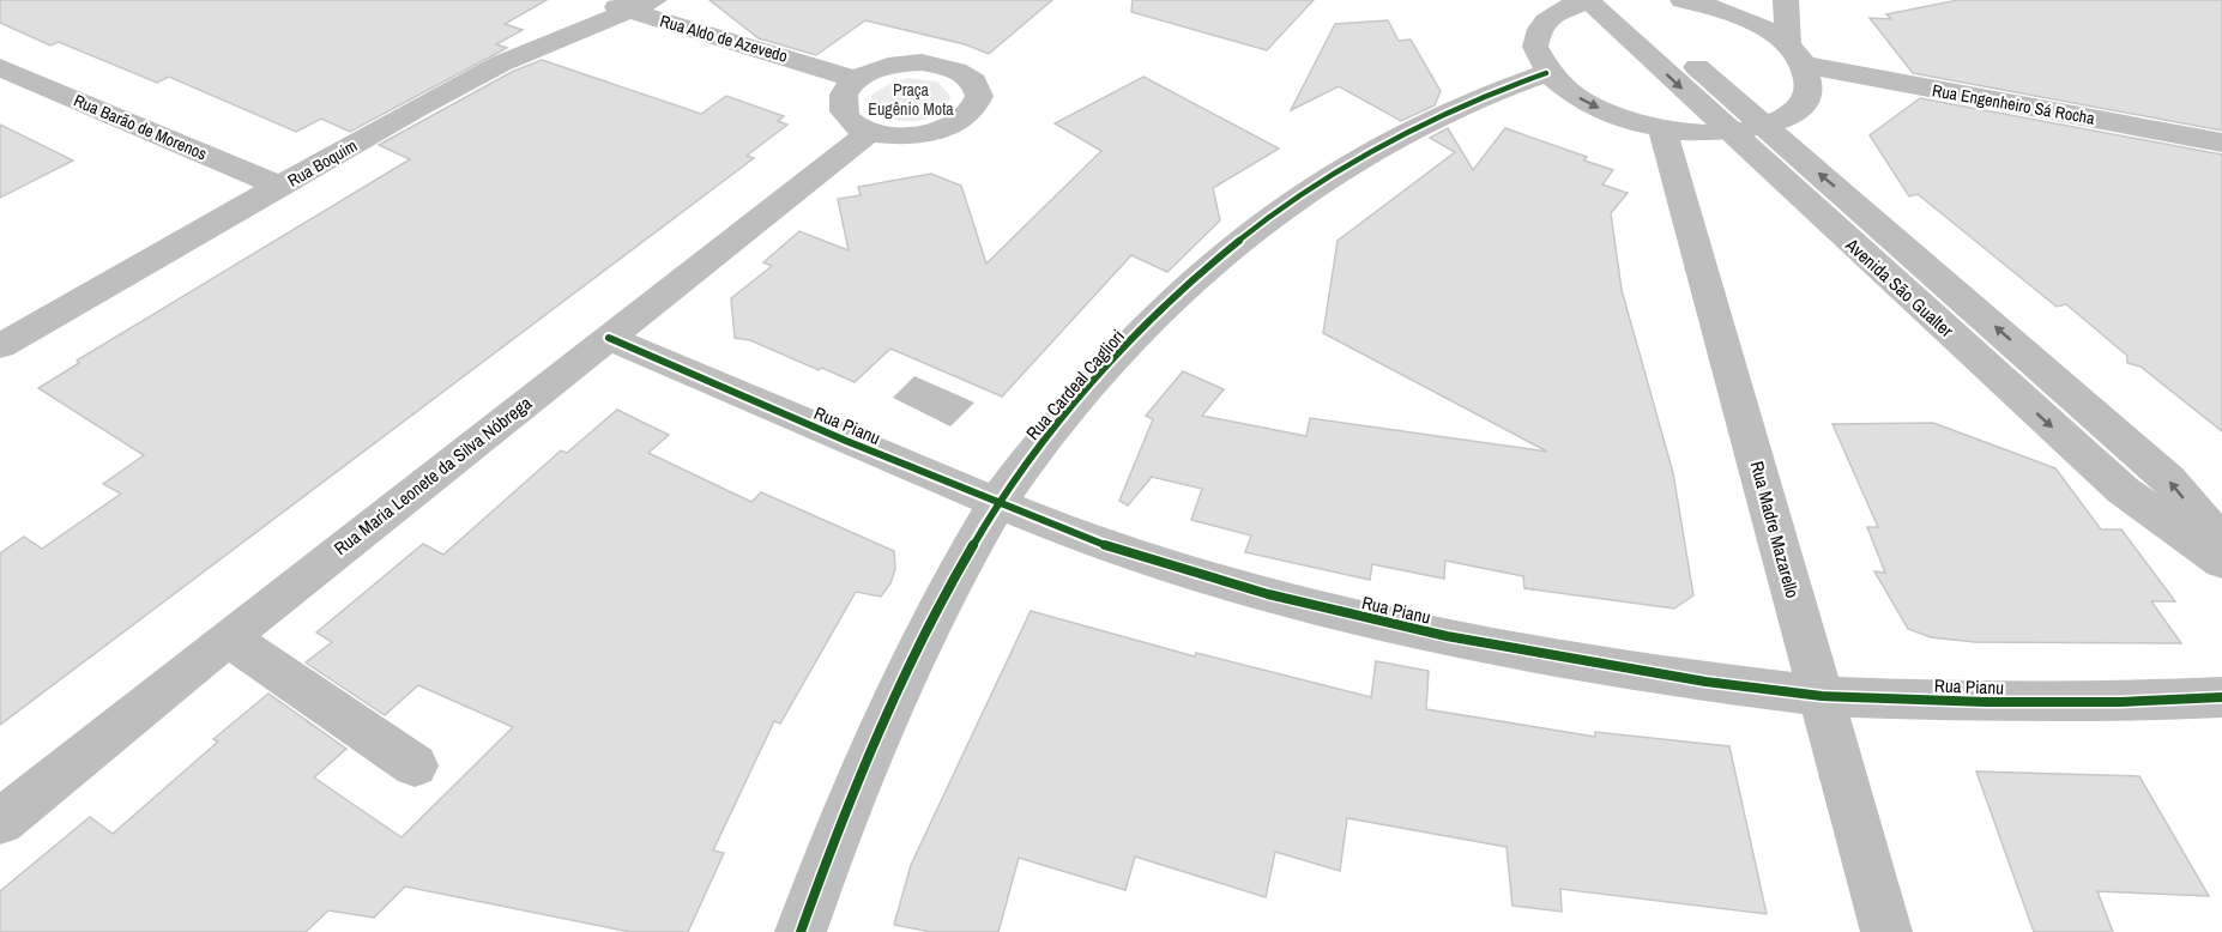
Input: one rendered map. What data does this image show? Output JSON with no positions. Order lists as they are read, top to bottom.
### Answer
{
  "streets": {
    "street": [
      "Rua Aldo de Azevedo",
      "Rua Engenheiro Sá Rocha",
      "Rua Barão de Morenos",
      "Rua Boquim",
      "Avenida São Gualter",
      "Rua Cardeal Cagliori",
      "Rua Pianu",
      "Rua Maria Leonete da Silva Nóbrega",
      "Rua Madre Mazarello"
    ]
  },
  "crossings": [
    ["Rua Aldo de Azevedo", "Rua Boquim"],
    ["Rua Barão de Morenos", "Rua Boquim"],
    ["Rua Cardeal Cagliori", "Rua Pianu"],
    ["Rua Pianu", "Rua Maria Leonete da Silva Nóbrega"],
    ["Rua Pianu", "Rua Madre Mazarello"]
  ],
  "parks": ["Praça Eugênio Mota"]
}
